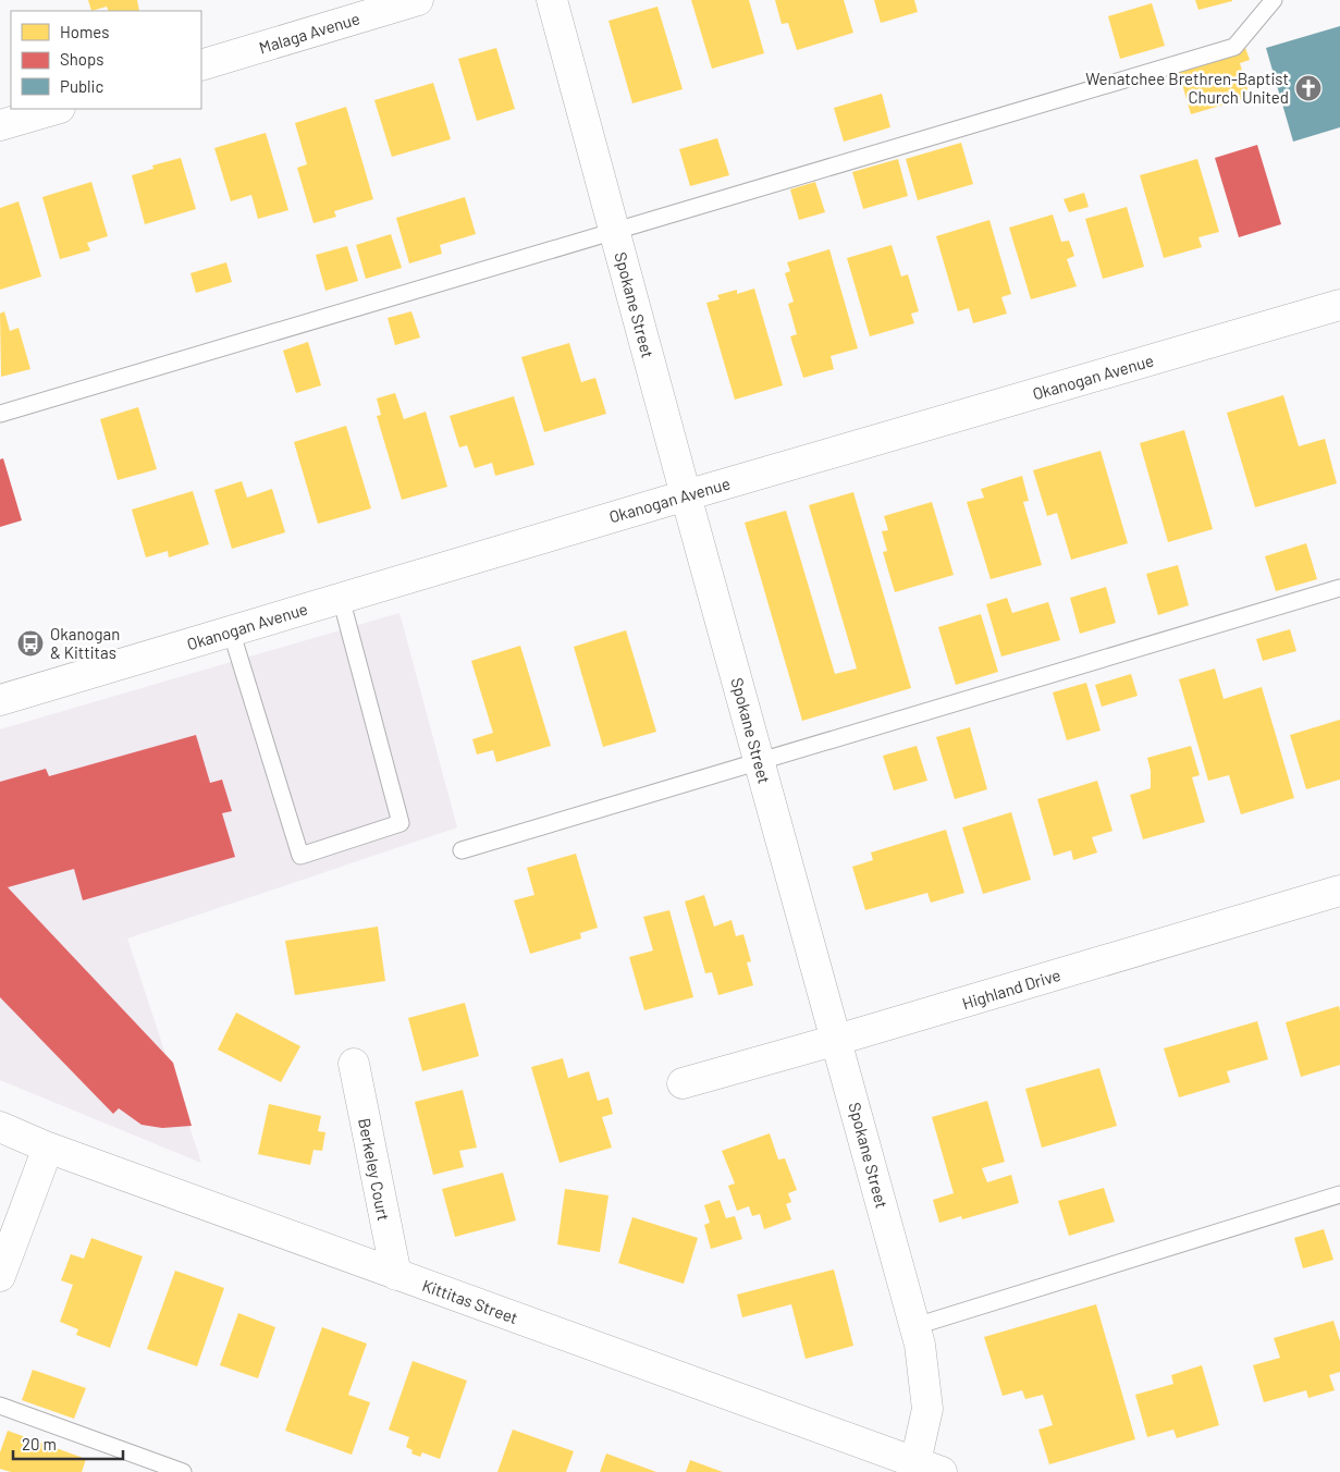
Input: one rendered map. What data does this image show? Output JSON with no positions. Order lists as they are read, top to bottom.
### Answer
{
  "streets": {
    "street": [
      "Malaga Avenue",
      "Spokane Street",
      "Okanogan Avenue",
      "Highland Drive",
      "Berkeley Court",
      "Kittitas Street"
    ]
  },
  "crossings": [
    ["Spokane Street", "Okanogan Avenue"],
    ["Spokane Street", "Highland Drive"],
    ["Spokane Street", "Kittitas Street"],
    ["Berkeley Court", "Kittitas Street"]
  ],
  "places": {
    "church": ["Wenatchee Brethren-Baptist Church United"],
    "bus stop": ["Okanogan & Kittitas"]
  },
  "legend": ["Homes", "Shops", "Public"],
  "scale_bar": "20 m"
}
